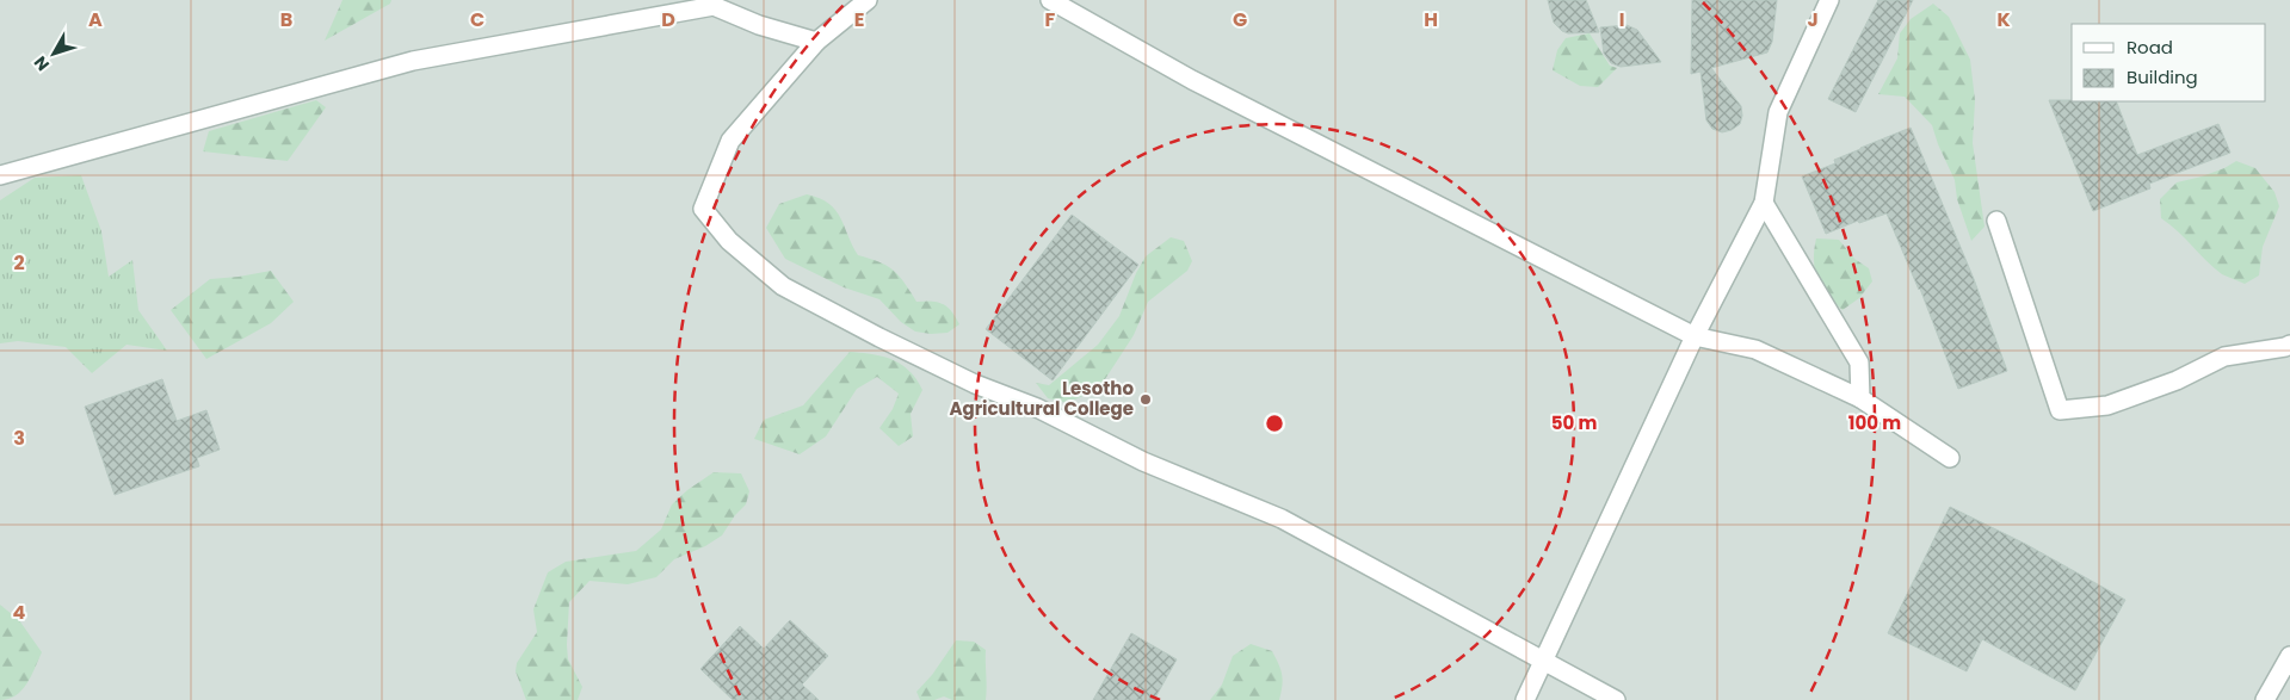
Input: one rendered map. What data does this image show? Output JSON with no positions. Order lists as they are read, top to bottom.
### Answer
{
  "places": ["Lesotho Agricultural College"],
  "legend": ["Road", "Building"],
  "north": "bottom left",
  "grid": {
    "columns": [
      "A",
      "B",
      "C",
      "D",
      "E",
      "F",
      "G",
      "H",
      "I",
      "J",
      "K"
    ],
    "rows": ["2", "3", "4"]
  },
  "rings": ["50 m", "100 m"]
}
